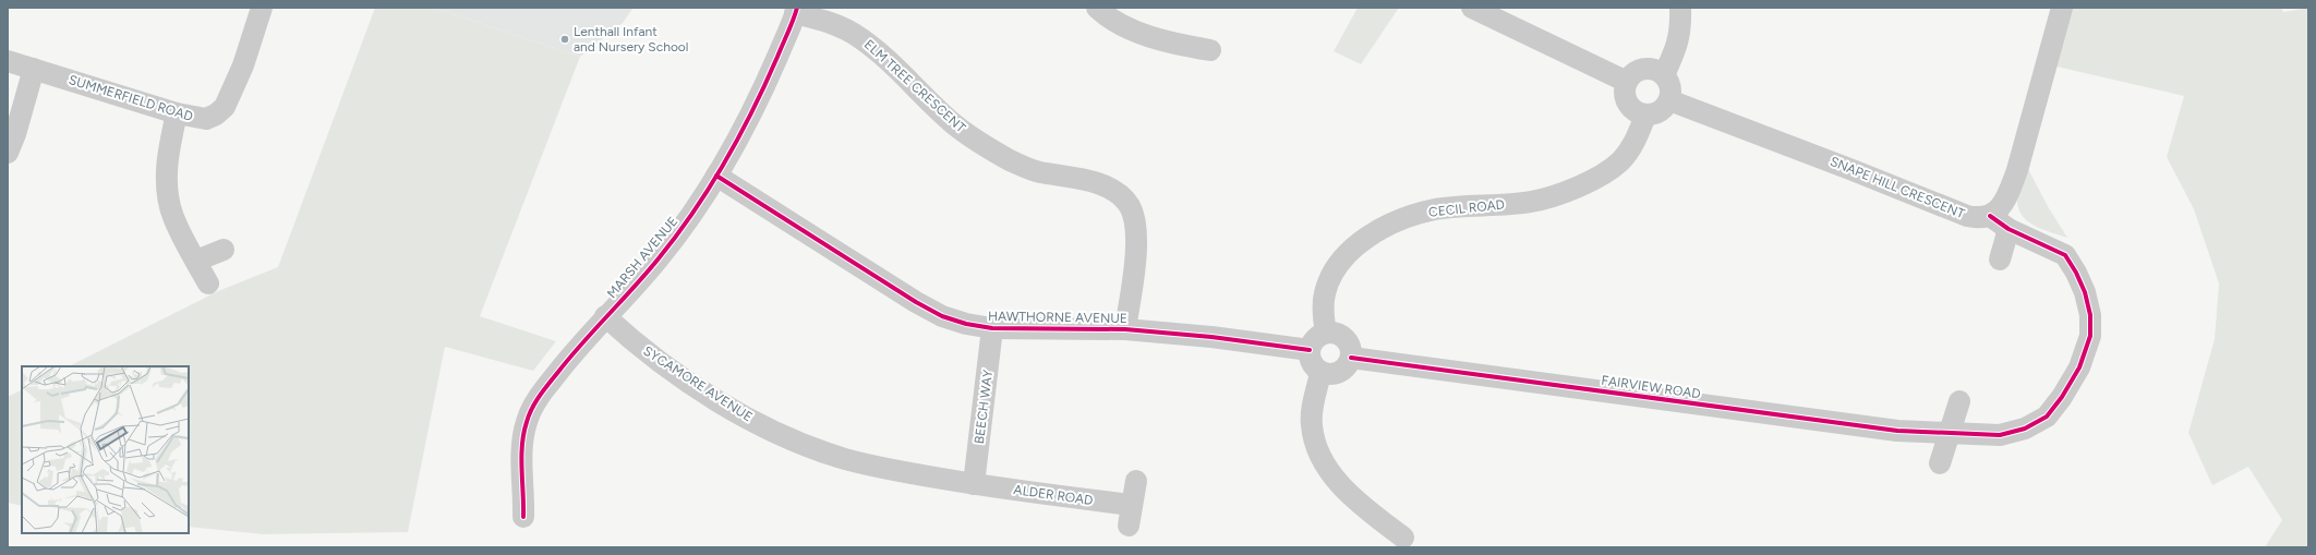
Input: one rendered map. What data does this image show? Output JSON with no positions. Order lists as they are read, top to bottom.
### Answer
{
  "streets": {
    "street": [
      "ELM TREE CRESCENT",
      "SUMMERFIELD ROAD",
      "SNAPE HILL CRESCENT",
      "CECIL ROAD",
      "MARSH AVENUE",
      "HAWTHORNE AVENUE",
      "SYCAMORE AVENUE",
      "FAIRVIEW ROAD",
      "BEECH WAY",
      "ALDER ROAD"
    ]
  },
  "crossings": [
    ["ELM TREE CRESCENT", "MARSH AVENUE"],
    ["ELM TREE CRESCENT", "HAWTHORNE AVENUE"],
    ["SNAPE HILL CRESCENT", "CECIL ROAD"],
    ["SNAPE HILL CRESCENT", "FAIRVIEW ROAD"],
    ["CECIL ROAD", "HAWTHORNE AVENUE"],
    ["CECIL ROAD", "FAIRVIEW ROAD"],
    ["MARSH AVENUE", "HAWTHORNE AVENUE"],
    ["MARSH AVENUE", "SYCAMORE AVENUE"],
    ["HAWTHORNE AVENUE", "FAIRVIEW ROAD"],
    ["HAWTHORNE AVENUE", "BEECH WAY"],
    ["SYCAMORE AVENUE", "BEECH WAY"],
    ["SYCAMORE AVENUE", "ALDER ROAD"],
    ["BEECH WAY", "ALDER ROAD"]
  ],
  "places": ["Lenthall Infant and Nursery School"]
}
